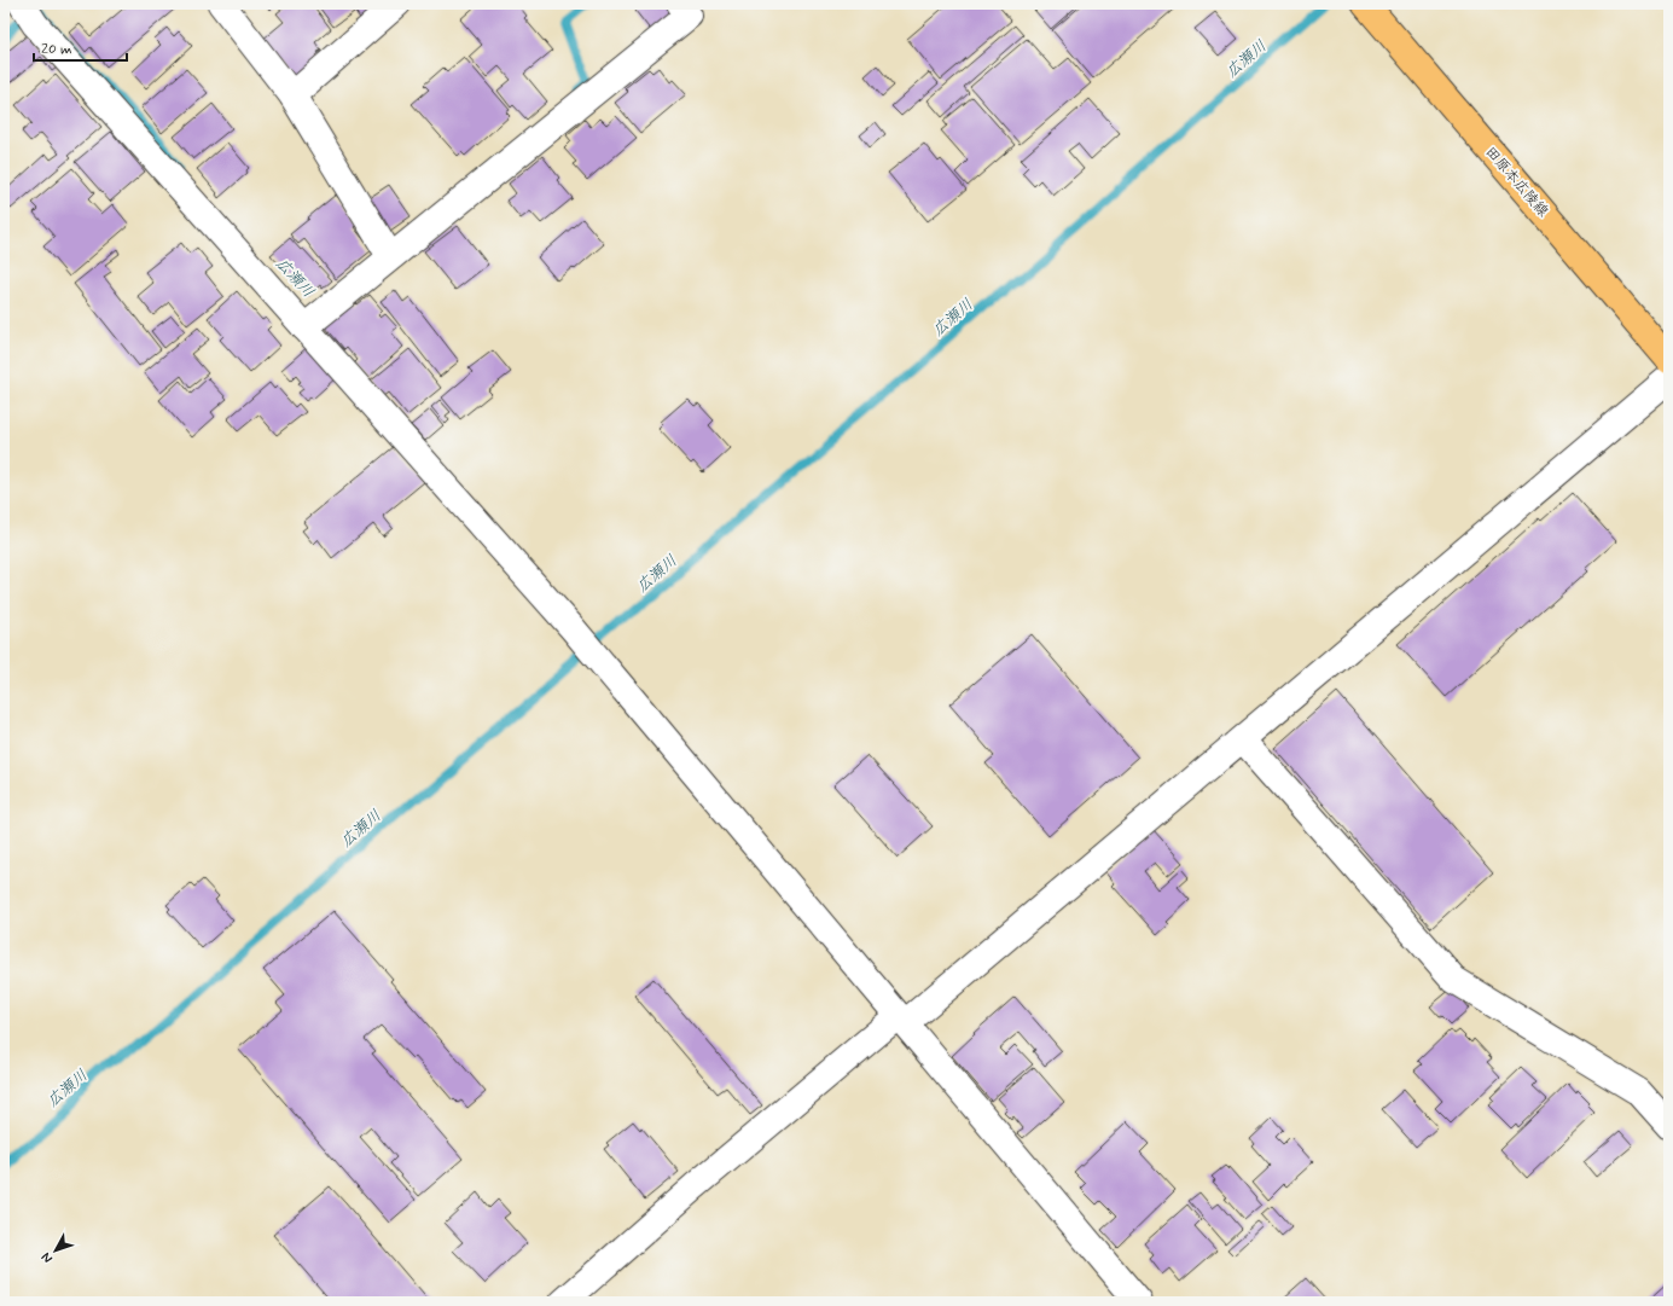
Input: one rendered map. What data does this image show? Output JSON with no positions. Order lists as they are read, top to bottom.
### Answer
{
  "streets": {
    "main road": ["田原本広陵線"]
  },
  "water": ["広瀬川"],
  "scale_bar": "20 m",
  "north": "bottom left"
}
